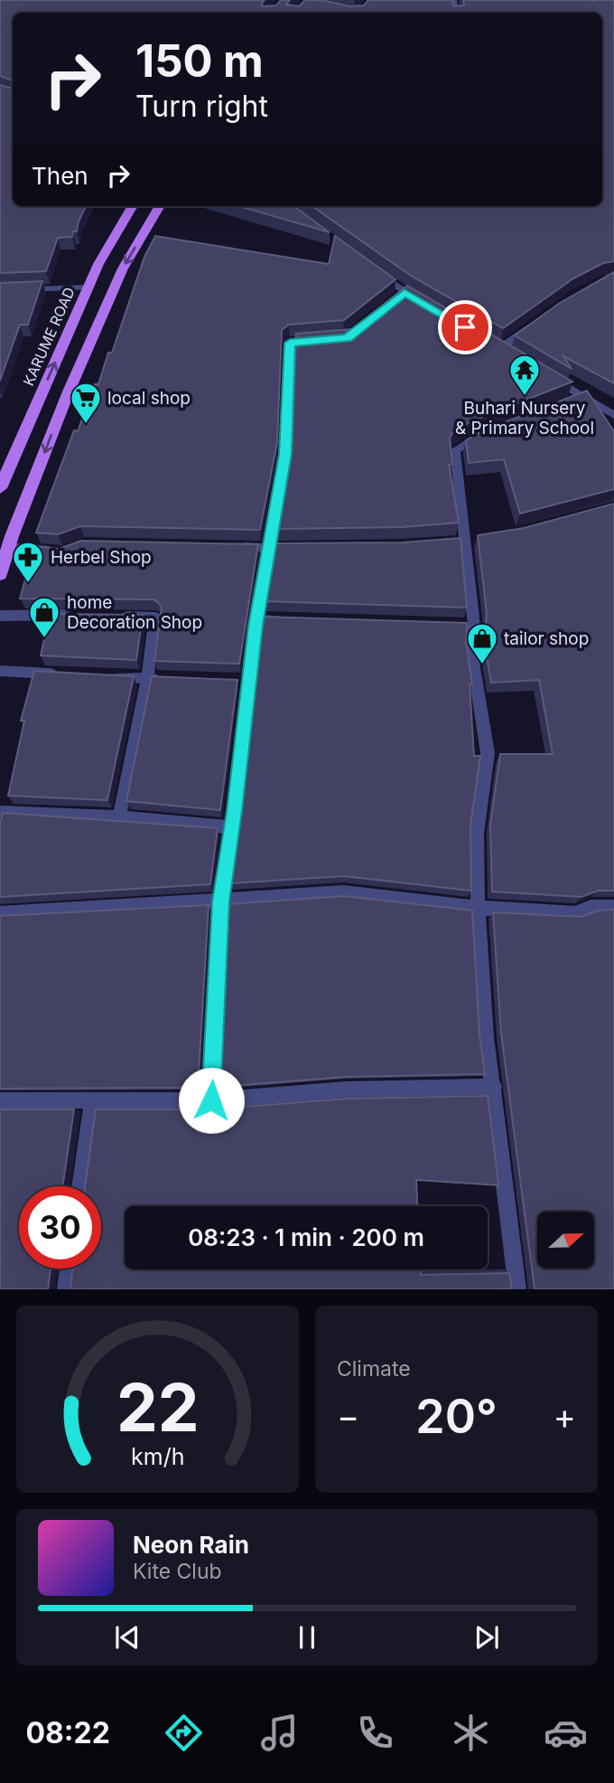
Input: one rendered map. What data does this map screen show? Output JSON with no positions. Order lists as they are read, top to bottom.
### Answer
{
  "streets": {
    "main road": ["KARUME ROAD"]
  },
  "places": {
    "temple": ["Buhari Nursery & Primary School"],
    "supermarket": ["local shop"],
    "pharmacy": ["Herbel Shop"],
    "shop": ["home Decoration Shop", "tailor shop"]
  },
  "north": "right",
  "page": {
    "turn": ["150 m", "Turn right"],
    "then": "Then",
    "limit": "30",
    "trip": "08:23 · 1 min · 200 m",
    "tile": "Climate",
    "heat": ["−", "20°", "+"],
    "song": ["Neon Rain", "Kite Club"],
    "tabs": "08:22",
    "gauge": ["22", "km/h"]
  }
}
